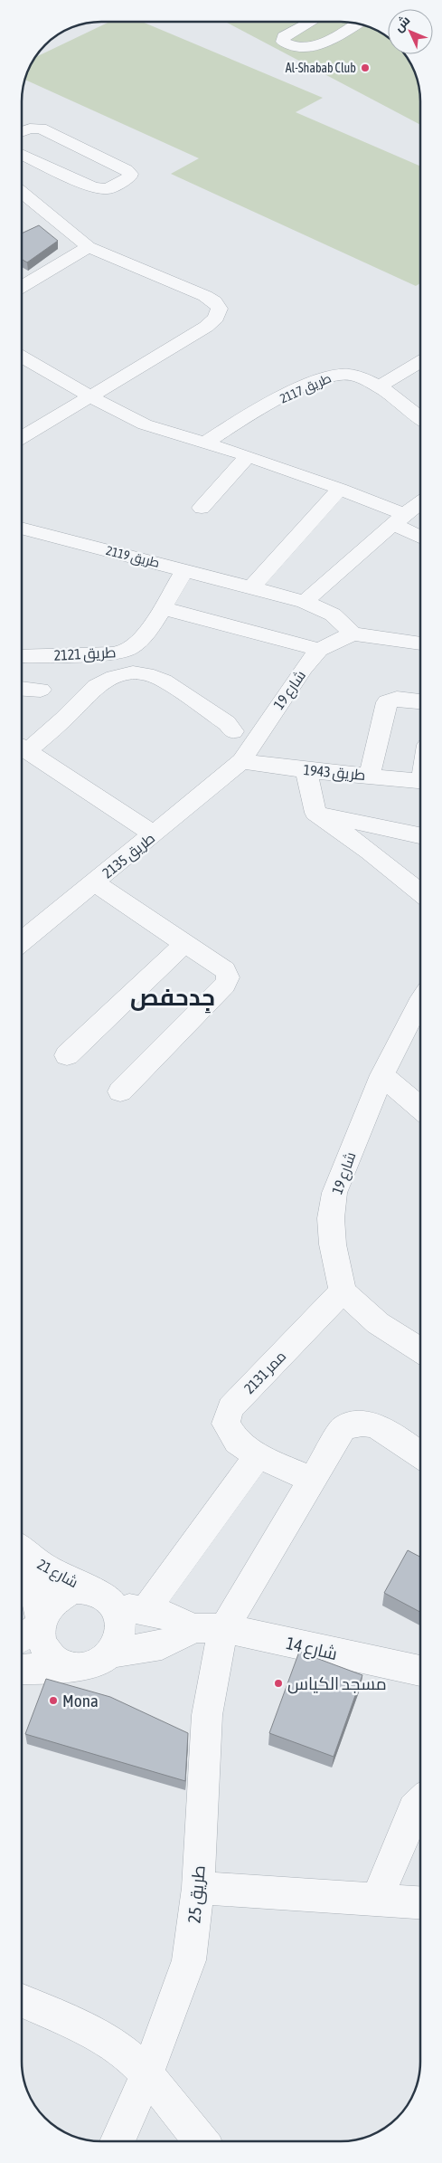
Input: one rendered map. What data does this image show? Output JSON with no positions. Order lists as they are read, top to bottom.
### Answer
{
  "streets": {
    "street": [
      "طريق 2117",
      "طريق 2119",
      "طريق 2121",
      "شارع 19",
      "طريق 1943",
      "طريق 2135",
      "ممر 2131",
      "شارع 21",
      "شارع 14",
      "طريق 25"
    ]
  },
  "crossings": [
    ["طريق 2119", "طريق 2121"],
    ["طريق 2119", "شارع 19"],
    ["شارع 19", "طريق 1943"],
    ["شارع 19", "طريق 2135"],
    ["شارع 19", "ممر 2131"],
    ["طريق 1943", "طريق 2135"],
    ["شارع 21", "شارع 14"],
    ["شارع 14", "طريق 25"]
  ],
  "districts": ["جِدحفص"],
  "places": ["Al-Shabab Club", "مسجد الكياس", "Mona"],
  "north": "top left"
}
